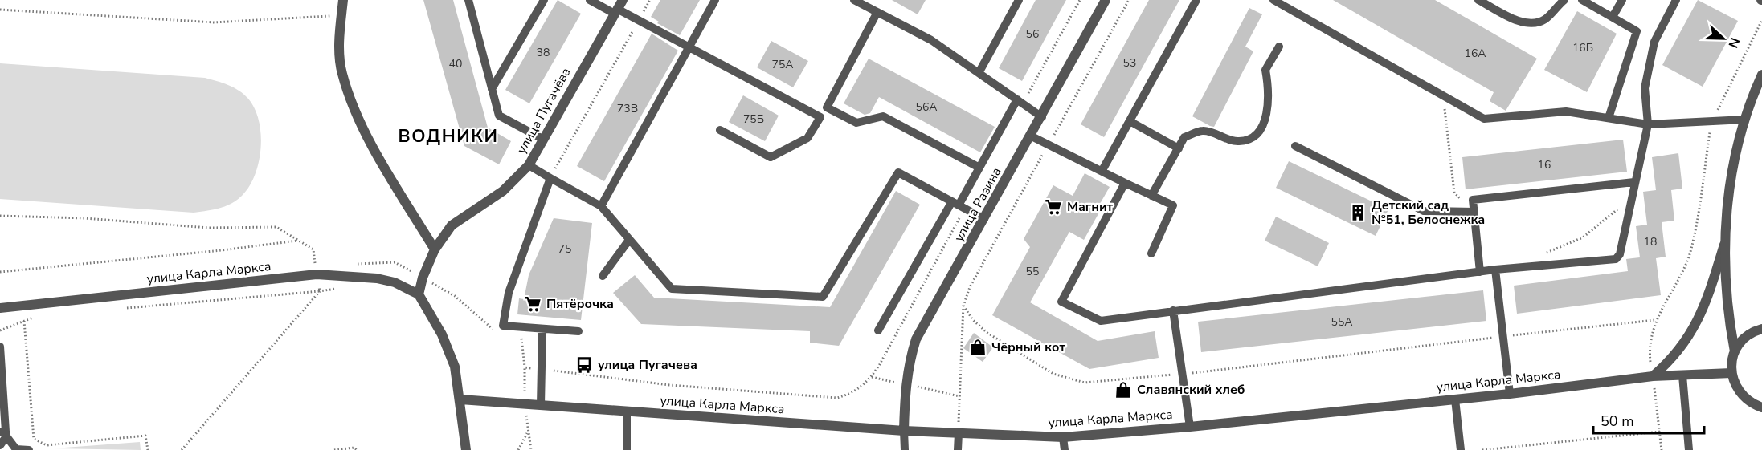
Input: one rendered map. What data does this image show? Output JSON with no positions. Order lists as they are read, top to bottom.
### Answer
{
  "streets": {
    "street": ["улица Пугачёва", "улица Разина", "улица Карла Маркса"]
  },
  "crossings": [
    ["улица Пугачёва", "улица Карла Маркса"],
    ["улица Разина", "улица Карла Маркса"]
  ],
  "districts": ["ВОДНИКИ"],
  "places": {
    "supermarket": ["Магнит", "Пятёрочка"],
    "building": ["Детский сад №51, Белоснежка"],
    "shop": ["Чёрный кот", "Славянский хлеб"],
    "bus stop": ["улица Пугачева"]
  },
  "house_numbers": [
    "56",
    "16Б",
    "38",
    "16А",
    "53",
    "40",
    "75А",
    "56А",
    "73В",
    "75Б",
    "16",
    "18",
    "75",
    "55",
    "55А"
  ],
  "scale_bar": "50 m",
  "north": "right"
}
